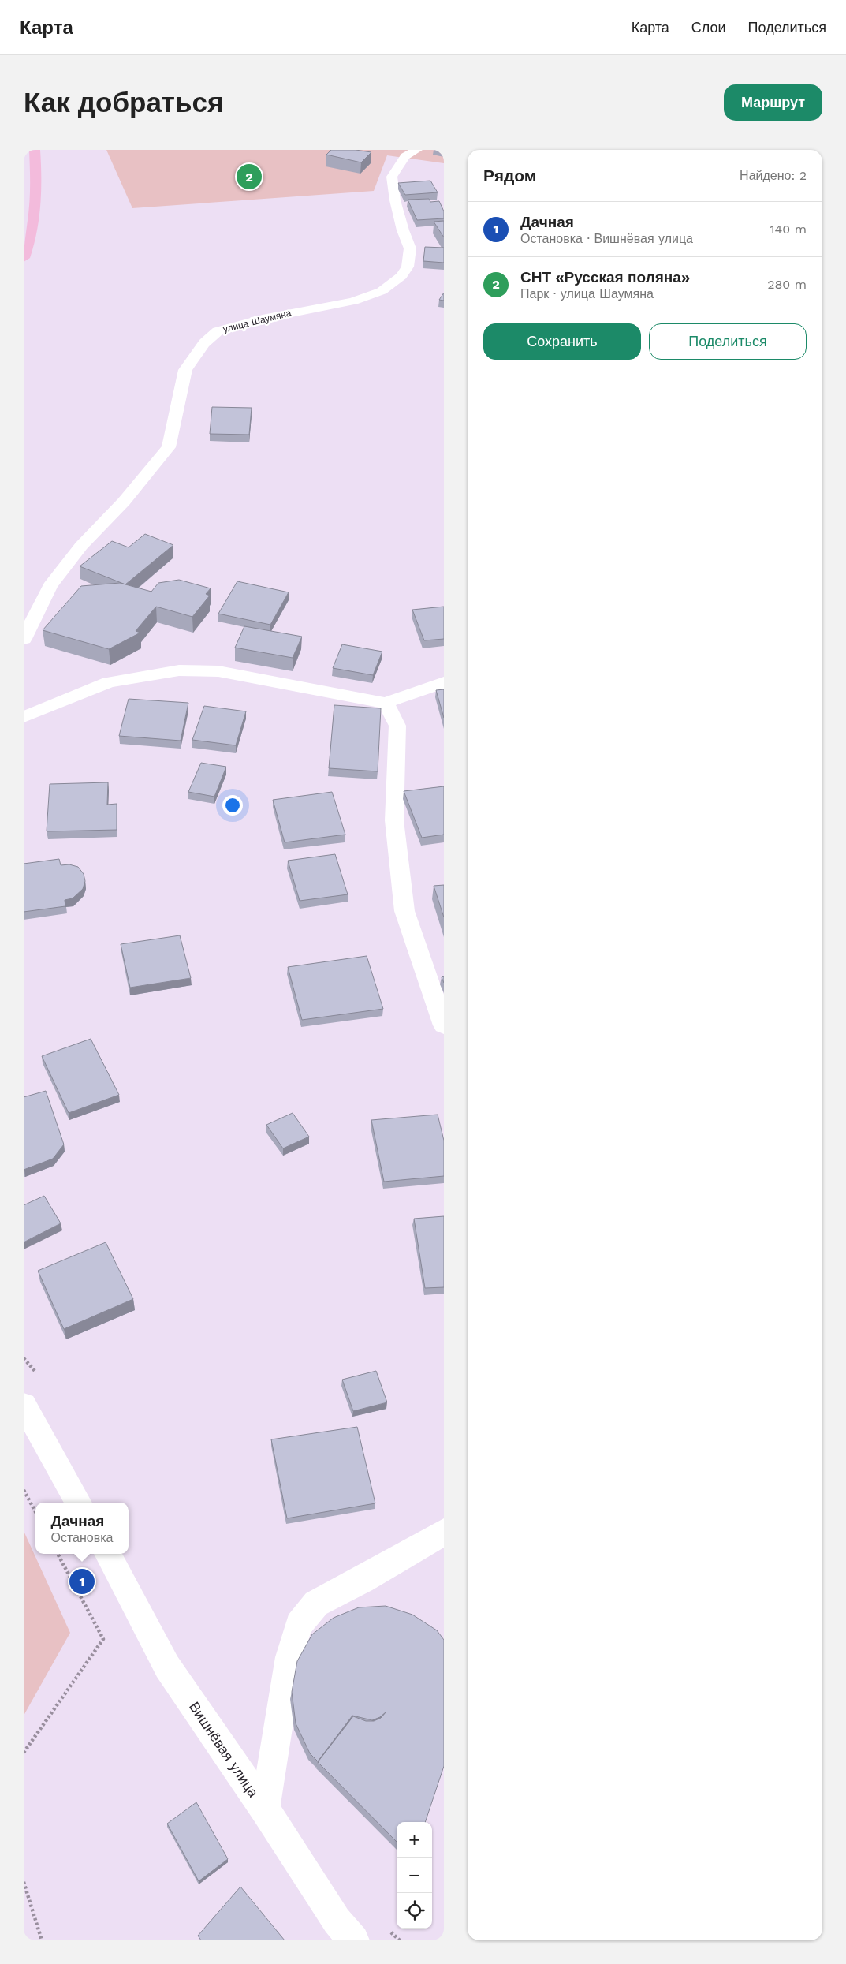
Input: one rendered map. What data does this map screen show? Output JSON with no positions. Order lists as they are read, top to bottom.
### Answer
{
  "streets": {
    "street": ["улица Шаумяна", "Вишнёвая улица"]
  },
  "page": {
    "header": "Карта",
    "nav": ["Карта", "Слои", "Поделиться"],
    "buttons": [
      "Маршрут",
      ["Сохранить", "Поделиться"]
    ],
    "title": "Как добраться",
    "heading": ["Рядом", "Найдено: 2"],
    "pins": ["2", "1"],
    "list": [
      {
        "mark": "1",
        "name": "Дачная",
        "note": "Остановка · Вишнёвая улица",
        "value": "140 m"
      },
      {
        "mark": "2",
        "name": "СНТ «Русская поляна»",
        "note": "Парк · улица Шаумяна",
        "value": "280 m"
      }
    ],
    "popup": ["Дачная", "Остановка"],
    "map_buttons": ["+", "−"]
  }
}
